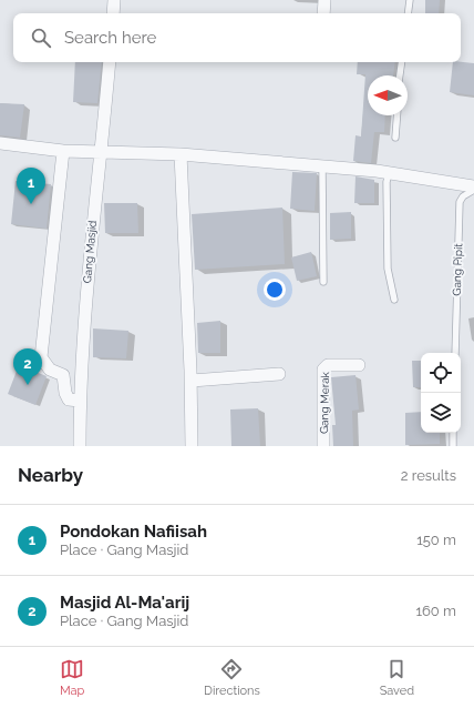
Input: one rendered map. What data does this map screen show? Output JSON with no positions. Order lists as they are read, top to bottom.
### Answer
{
  "streets": {
    "street": ["Gang Masjid", "Gang Merak"],
    "lane": ["Gang Pipit"]
  },
  "north": "left",
  "page": {
    "search": "Search here",
    "pins": ["1", "2"],
    "heading": ["Nearby", "2 results"],
    "list": [
      {
        "mark": "1",
        "name": "Pondokan Nafiisah",
        "note": "Place · Gang Masjid",
        "value": "150 m"
      },
      {
        "mark": "2",
        "name": "Masjid Al-Ma'arij",
        "note": "Place · Gang Masjid",
        "value": "160 m"
      }
    ],
    "nav": ["Map", "Directions", "Saved"]
  }
}
